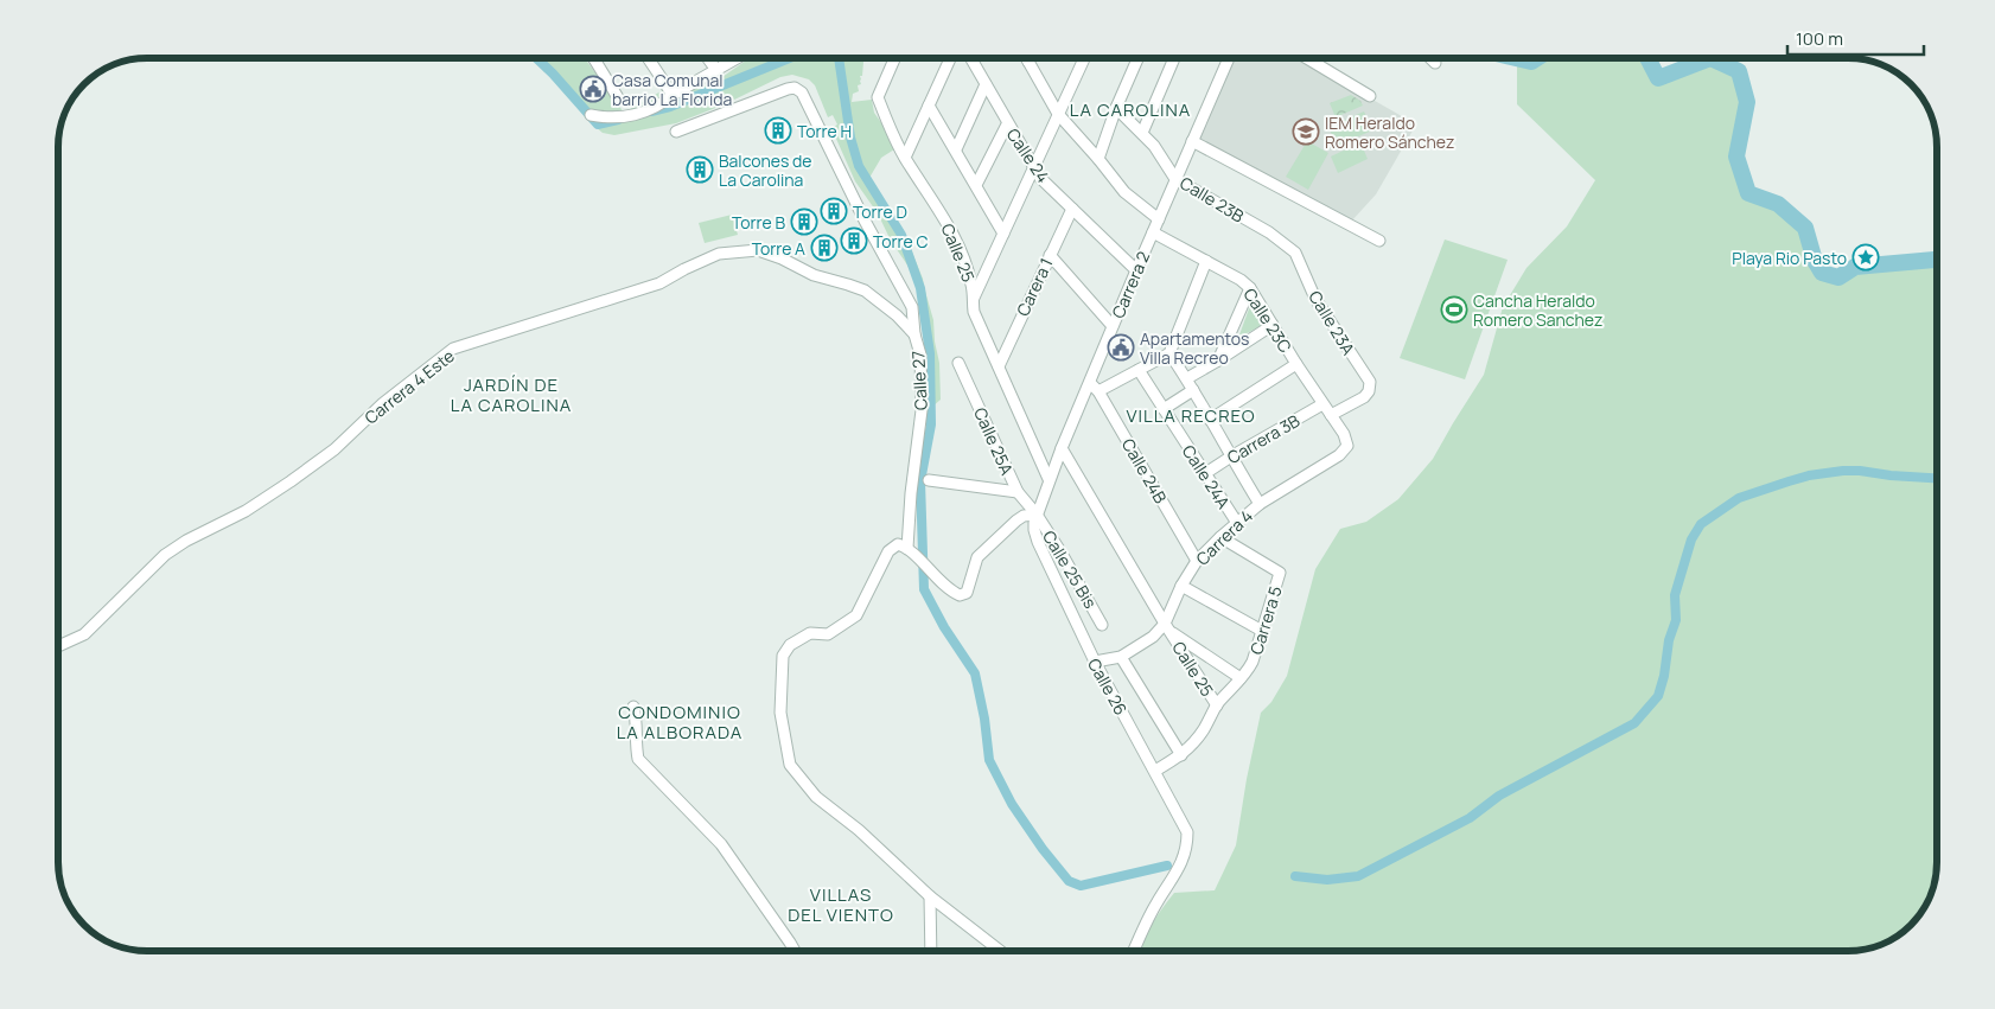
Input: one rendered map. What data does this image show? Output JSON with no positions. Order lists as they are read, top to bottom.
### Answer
{
  "streets": {
    "street": [
      "Calle 24",
      "Calle 23B",
      "Calle 25",
      "Carrera 2",
      "Carera 1",
      "Calle 23C",
      "Calle 23A",
      "Calle 27",
      "Carrera 4 Este",
      "Carrera 3B",
      "Calle 25A",
      "Calle 24B",
      "Calle 24A",
      "Carrera 4",
      "Calle 25 Bis",
      "Carrera 5",
      "Calle 26"
    ]
  },
  "crossings": [
    ["Calle 24", "Carrera 2"],
    ["Calle 24", "Carera 1"],
    ["Calle 23B", "Carrera 2"],
    ["Calle 23B", "Calle 23A"],
    ["Calle 25", "Carrera 2"],
    ["Calle 25", "Carera 1"],
    ["Calle 25", "Carrera 4"],
    ["Calle 25", "Carrera 5"],
    ["Carrera 2", "Calle 23C"],
    ["Carrera 2", "Calle 25A"],
    ["Carrera 2", "Calle 24B"],
    ["Carrera 2", "Calle 25 Bis"],
    ["Carrera 2", "Calle 26"],
    ["Calle 23C", "Calle 23A"],
    ["Calle 23C", "Carrera 3B"],
    ["Calle 23C", "Carrera 4"],
    ["Calle 27", "Carrera 4 Este"],
    ["Carrera 3B", "Calle 24A"],
    ["Calle 25A", "Calle 25 Bis"],
    ["Calle 25A", "Calle 26"],
    ["Calle 24B", "Carrera 4"],
    ["Calle 24A", "Carrera 4"],
    ["Carrera 4", "Carrera 5"],
    ["Carrera 4", "Calle 26"],
    ["Calle 25 Bis", "Calle 26"],
    ["Carrera 5", "Calle 26"]
  ],
  "districts": [
    "LA CAROLINA",
    "JARDÍN DE LA CAROLINA",
    "VILLA RECREO",
    "CONDOMINIO LA ALBORADA",
    "VILLAS DEL VIENTO"
  ],
  "places": {
    "public building": ["Casa Comunal barrio La Florida", "Apartamentos Villa Recreo"],
    "building": [
      "Torre H",
      "Balcones de La Carolina",
      "Torre D",
      "Torre B",
      "Torre C",
      "Torre A"
    ],
    "school or university": ["IEM Heraldo Romero Sánchez"],
    "place": ["Playa Rio Pasto"],
    "sports": ["Cancha Heraldo Romero Sanchez"]
  },
  "scale_bar": "100 m"
}
